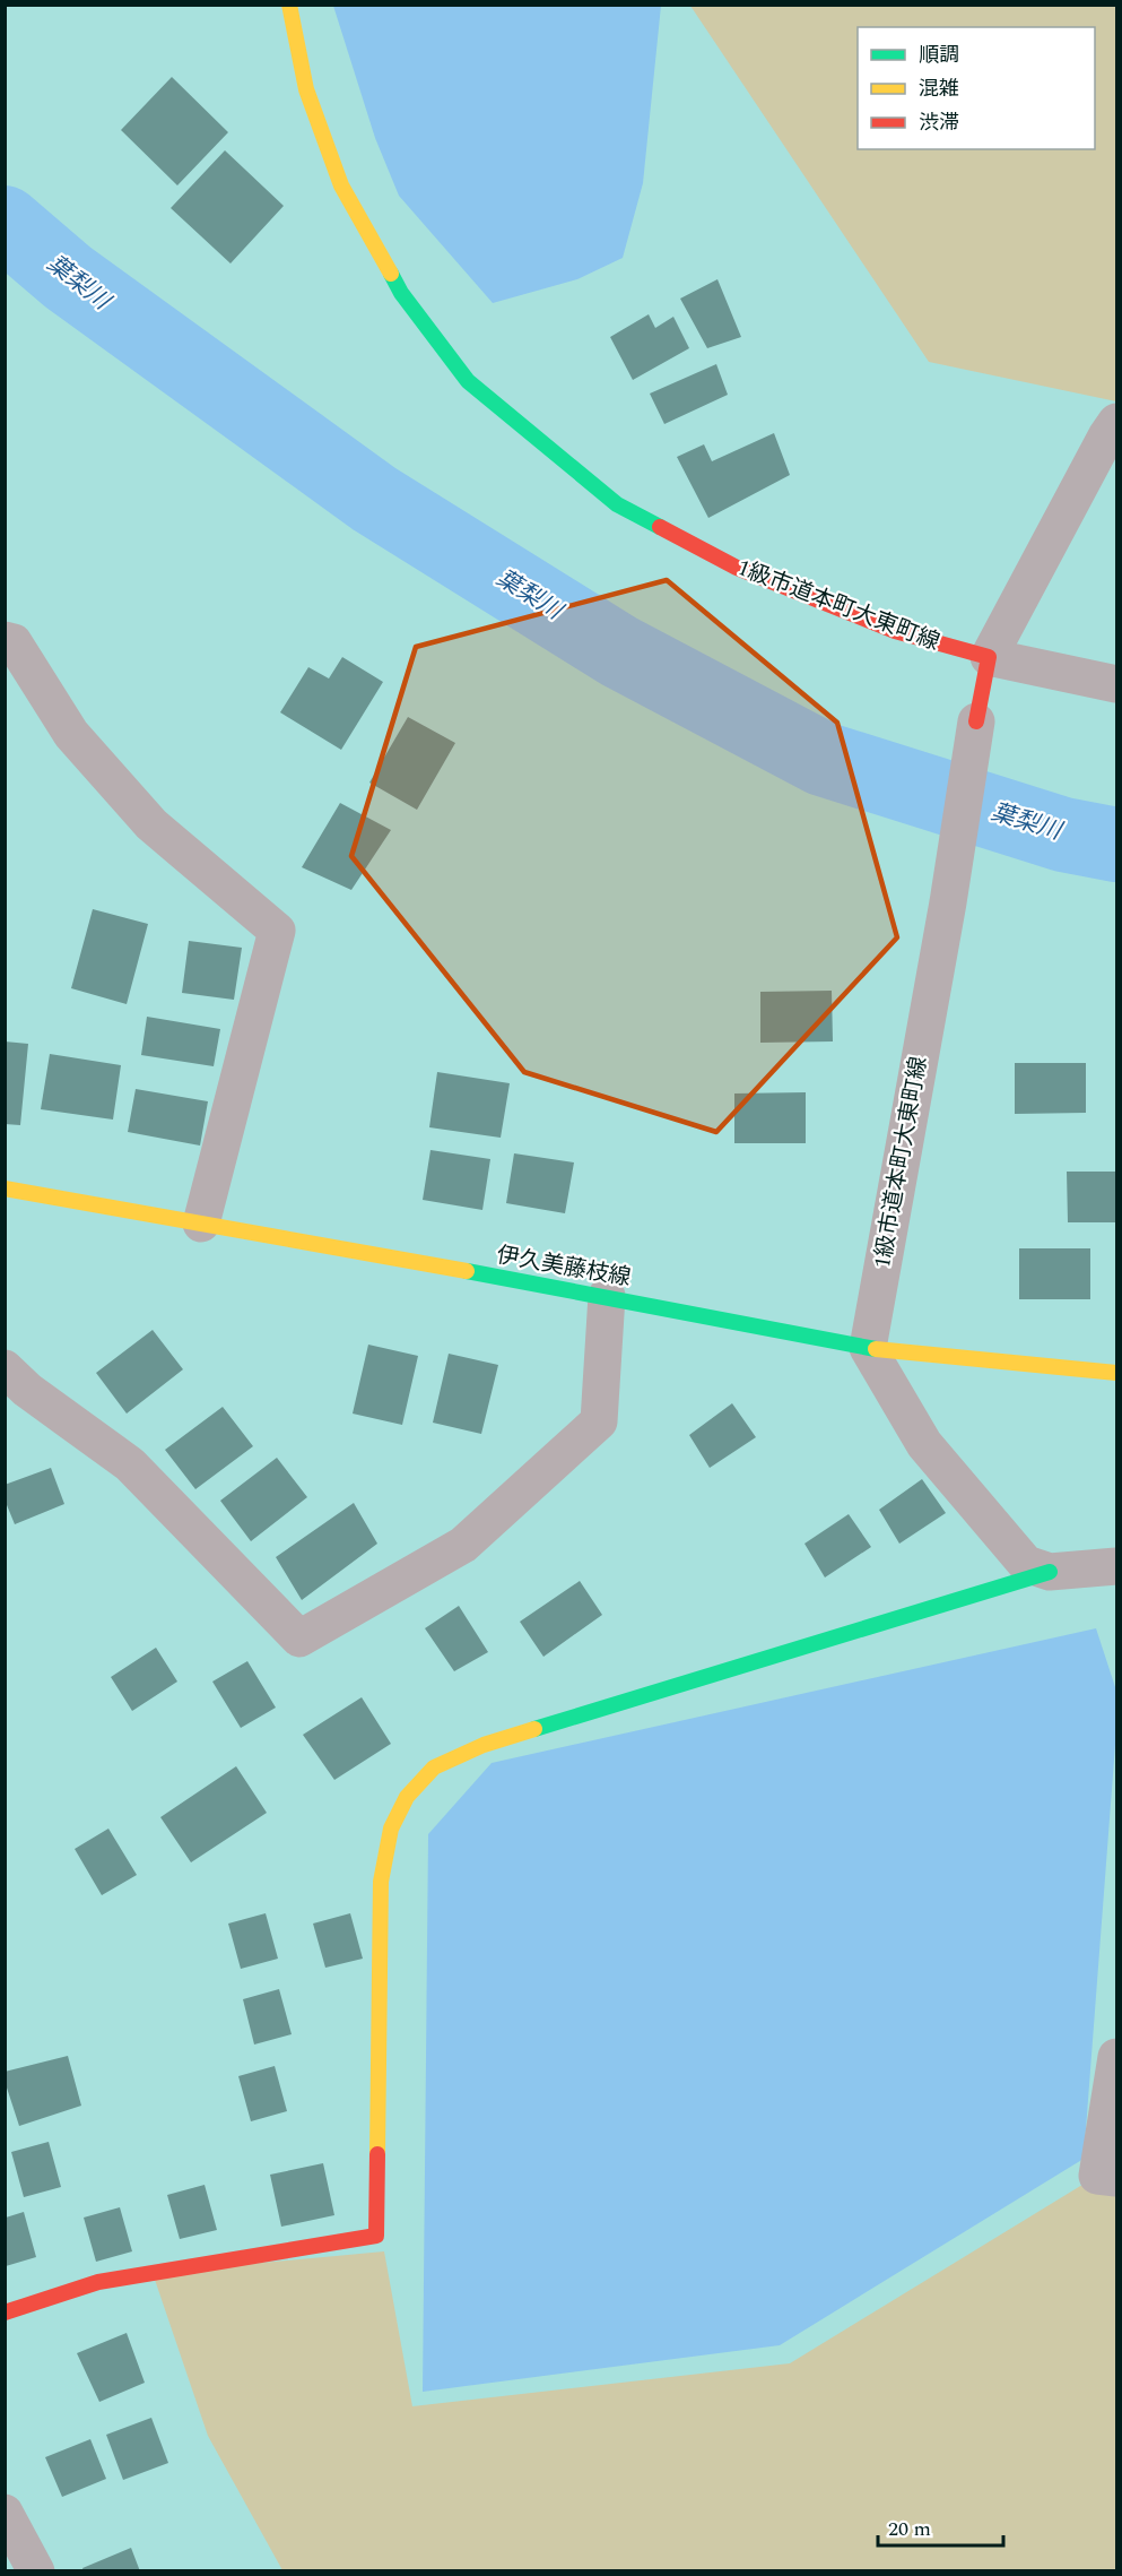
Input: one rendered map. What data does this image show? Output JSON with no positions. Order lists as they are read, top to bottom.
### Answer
{
  "streets": {
    "street": ["1級市道本町大東町線", "伊久美藤枝線"]
  },
  "crossings": [
    ["1級市道本町大東町線", "伊久美藤枝線"]
  ],
  "water": ["葉梨川"],
  "legend": ["順調", "混雑", "渋滞"],
  "scale_bar": "20 m"
}
